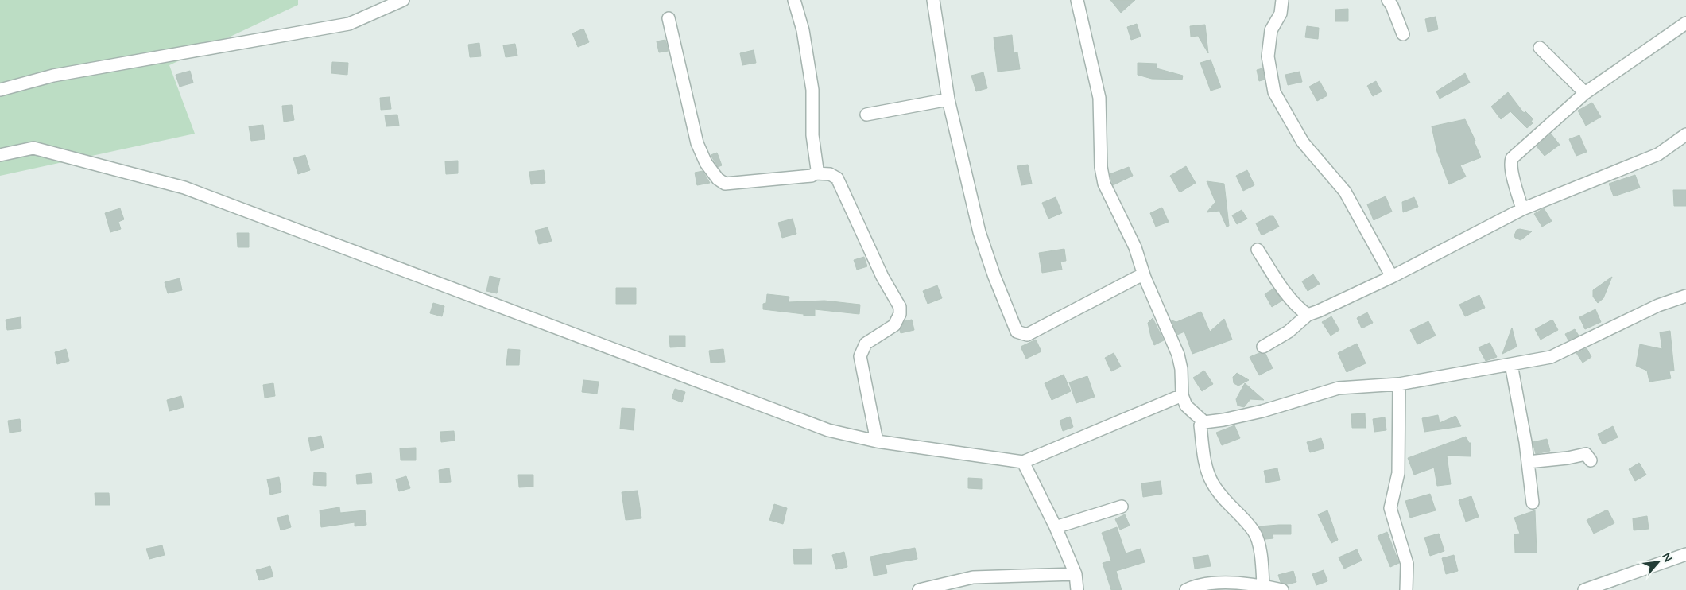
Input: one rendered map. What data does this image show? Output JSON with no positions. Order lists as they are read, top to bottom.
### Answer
{
  "north": "top right"
}
